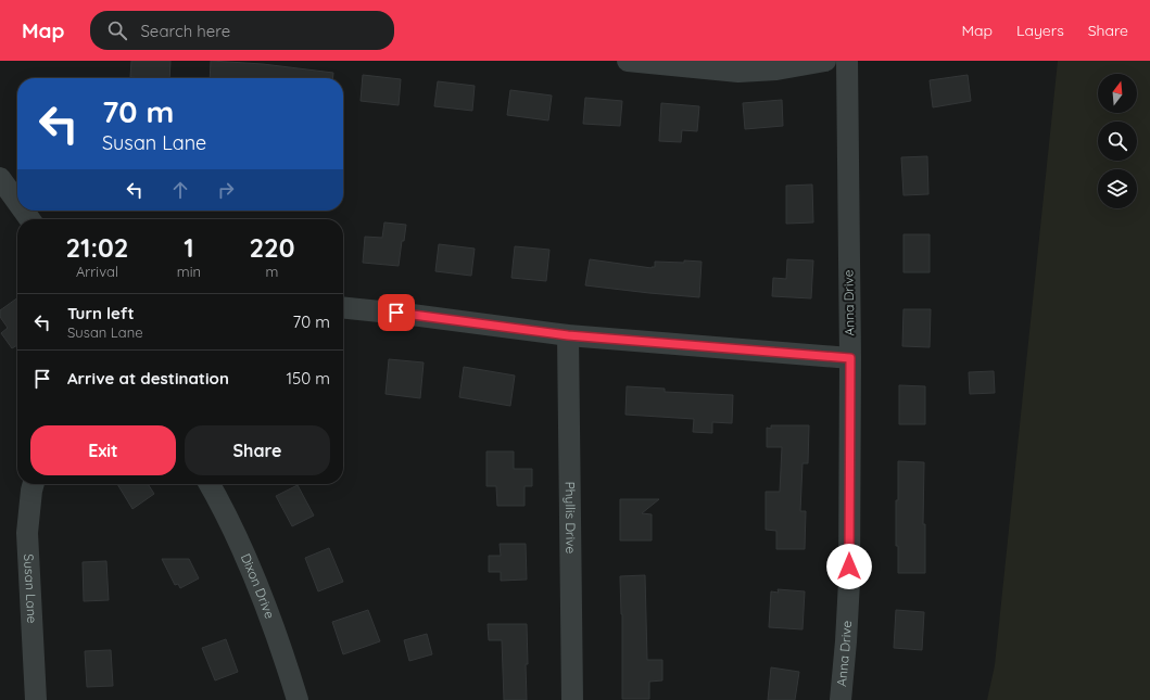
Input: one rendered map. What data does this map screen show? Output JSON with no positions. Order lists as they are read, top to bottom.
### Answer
{
  "streets": {
    "street": [
      "Anna Drive",
      "Phyllis Drive",
      "Dixon Drive",
      "Susan Lane"
    ]
  },
  "north": "top",
  "page": {
    "header": "Map",
    "search": "Search here",
    "nav": ["Map", "Layers", "Share"],
    "turn": ["70 m", "Susan Lane"],
    "eta": [
      "21:02",
      "Arrival",
      "1",
      "min",
      "220",
      "m"
    ],
    "list": [
      {
        "name": "Turn left",
        "note": "Susan Lane",
        "value": "70 m"
      },
      {
        "name": "Arrive at destination",
        "value": "150 m"
      }
    ],
    "buttons": ["Exit", "Share"]
  }
}
